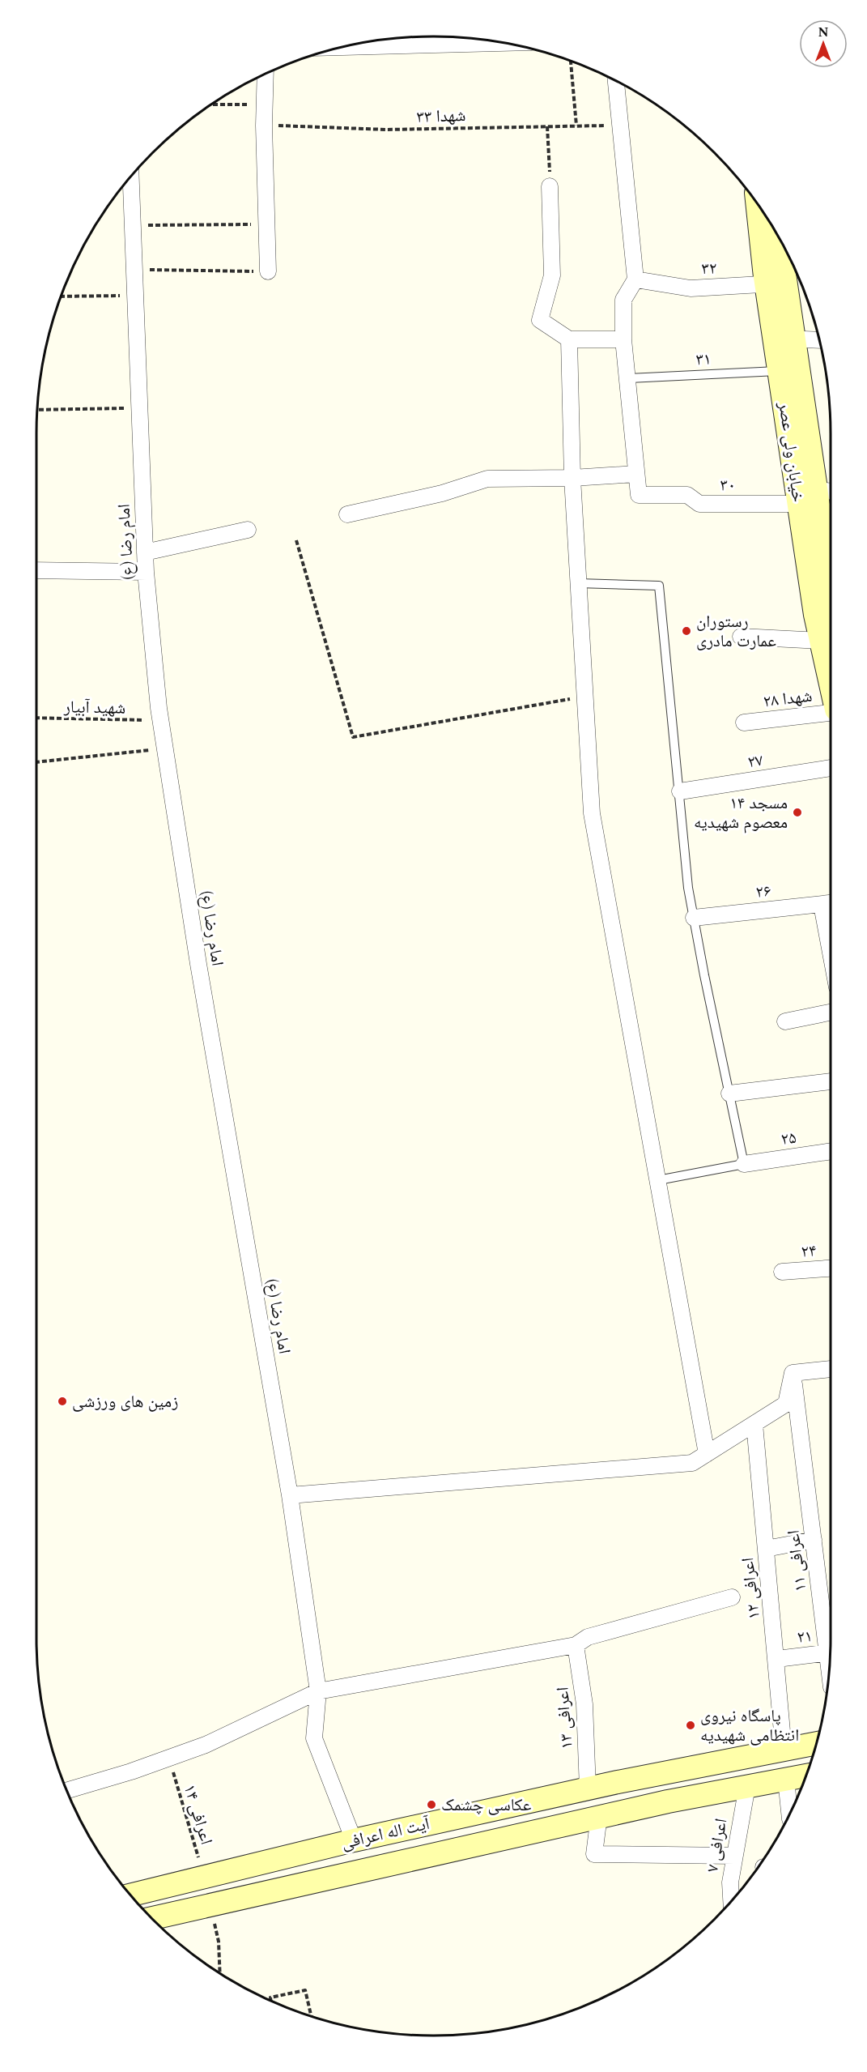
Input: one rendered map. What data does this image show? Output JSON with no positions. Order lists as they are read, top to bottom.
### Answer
{
  "streets": {
    "main road": ["خیابان ولی عصر", "آیت اله اعرافی"],
    "street": [
      "۳۲",
      "۳۰",
      "امام رضا (ع)",
      "شهدا ۲۸",
      "۲۷",
      "۲۶",
      "۲۵",
      "۲۴",
      "اعرافی ۱۱",
      "اعرافی ۱۲",
      "۲۱",
      "اعرافی ۱۳",
      "اعرافی ۷"
    ],
    "lane": ["۳۱"],
    "path": ["شهدا ۳۳", "شهید آبیار", "اعرافی ۱۴"]
  },
  "crossings": [
    ["۳۲", "خیابان ولی عصر"],
    ["۳۱", "خیابان ولی عصر"],
    ["خیابان ولی عصر", "۳۰"],
    ["امام رضا (ع)", "شهید آبیار"],
    ["امام رضا (ع)", "آیت اله اعرافی"],
    ["اعرافی ۱۲", "۲۱"],
    ["اعرافی ۱۲", "آیت اله اعرافی"],
    ["اعرافی ۱۳", "آیت اله اعرافی"],
    ["اعرافی ۱۴", "آیت اله اعرافی"],
    ["آیت اله اعرافی", "اعرافی ۷"]
  ],
  "places": [
    "رستوران عمارت مادری",
    "مسجد ۱۴ معصوم شهیدیه",
    "زمین های ورزشی",
    "پاسگاه نیروی انتظامی شهیدیه",
    "عکاسی چشمک"
  ],
  "north": "top"
}
